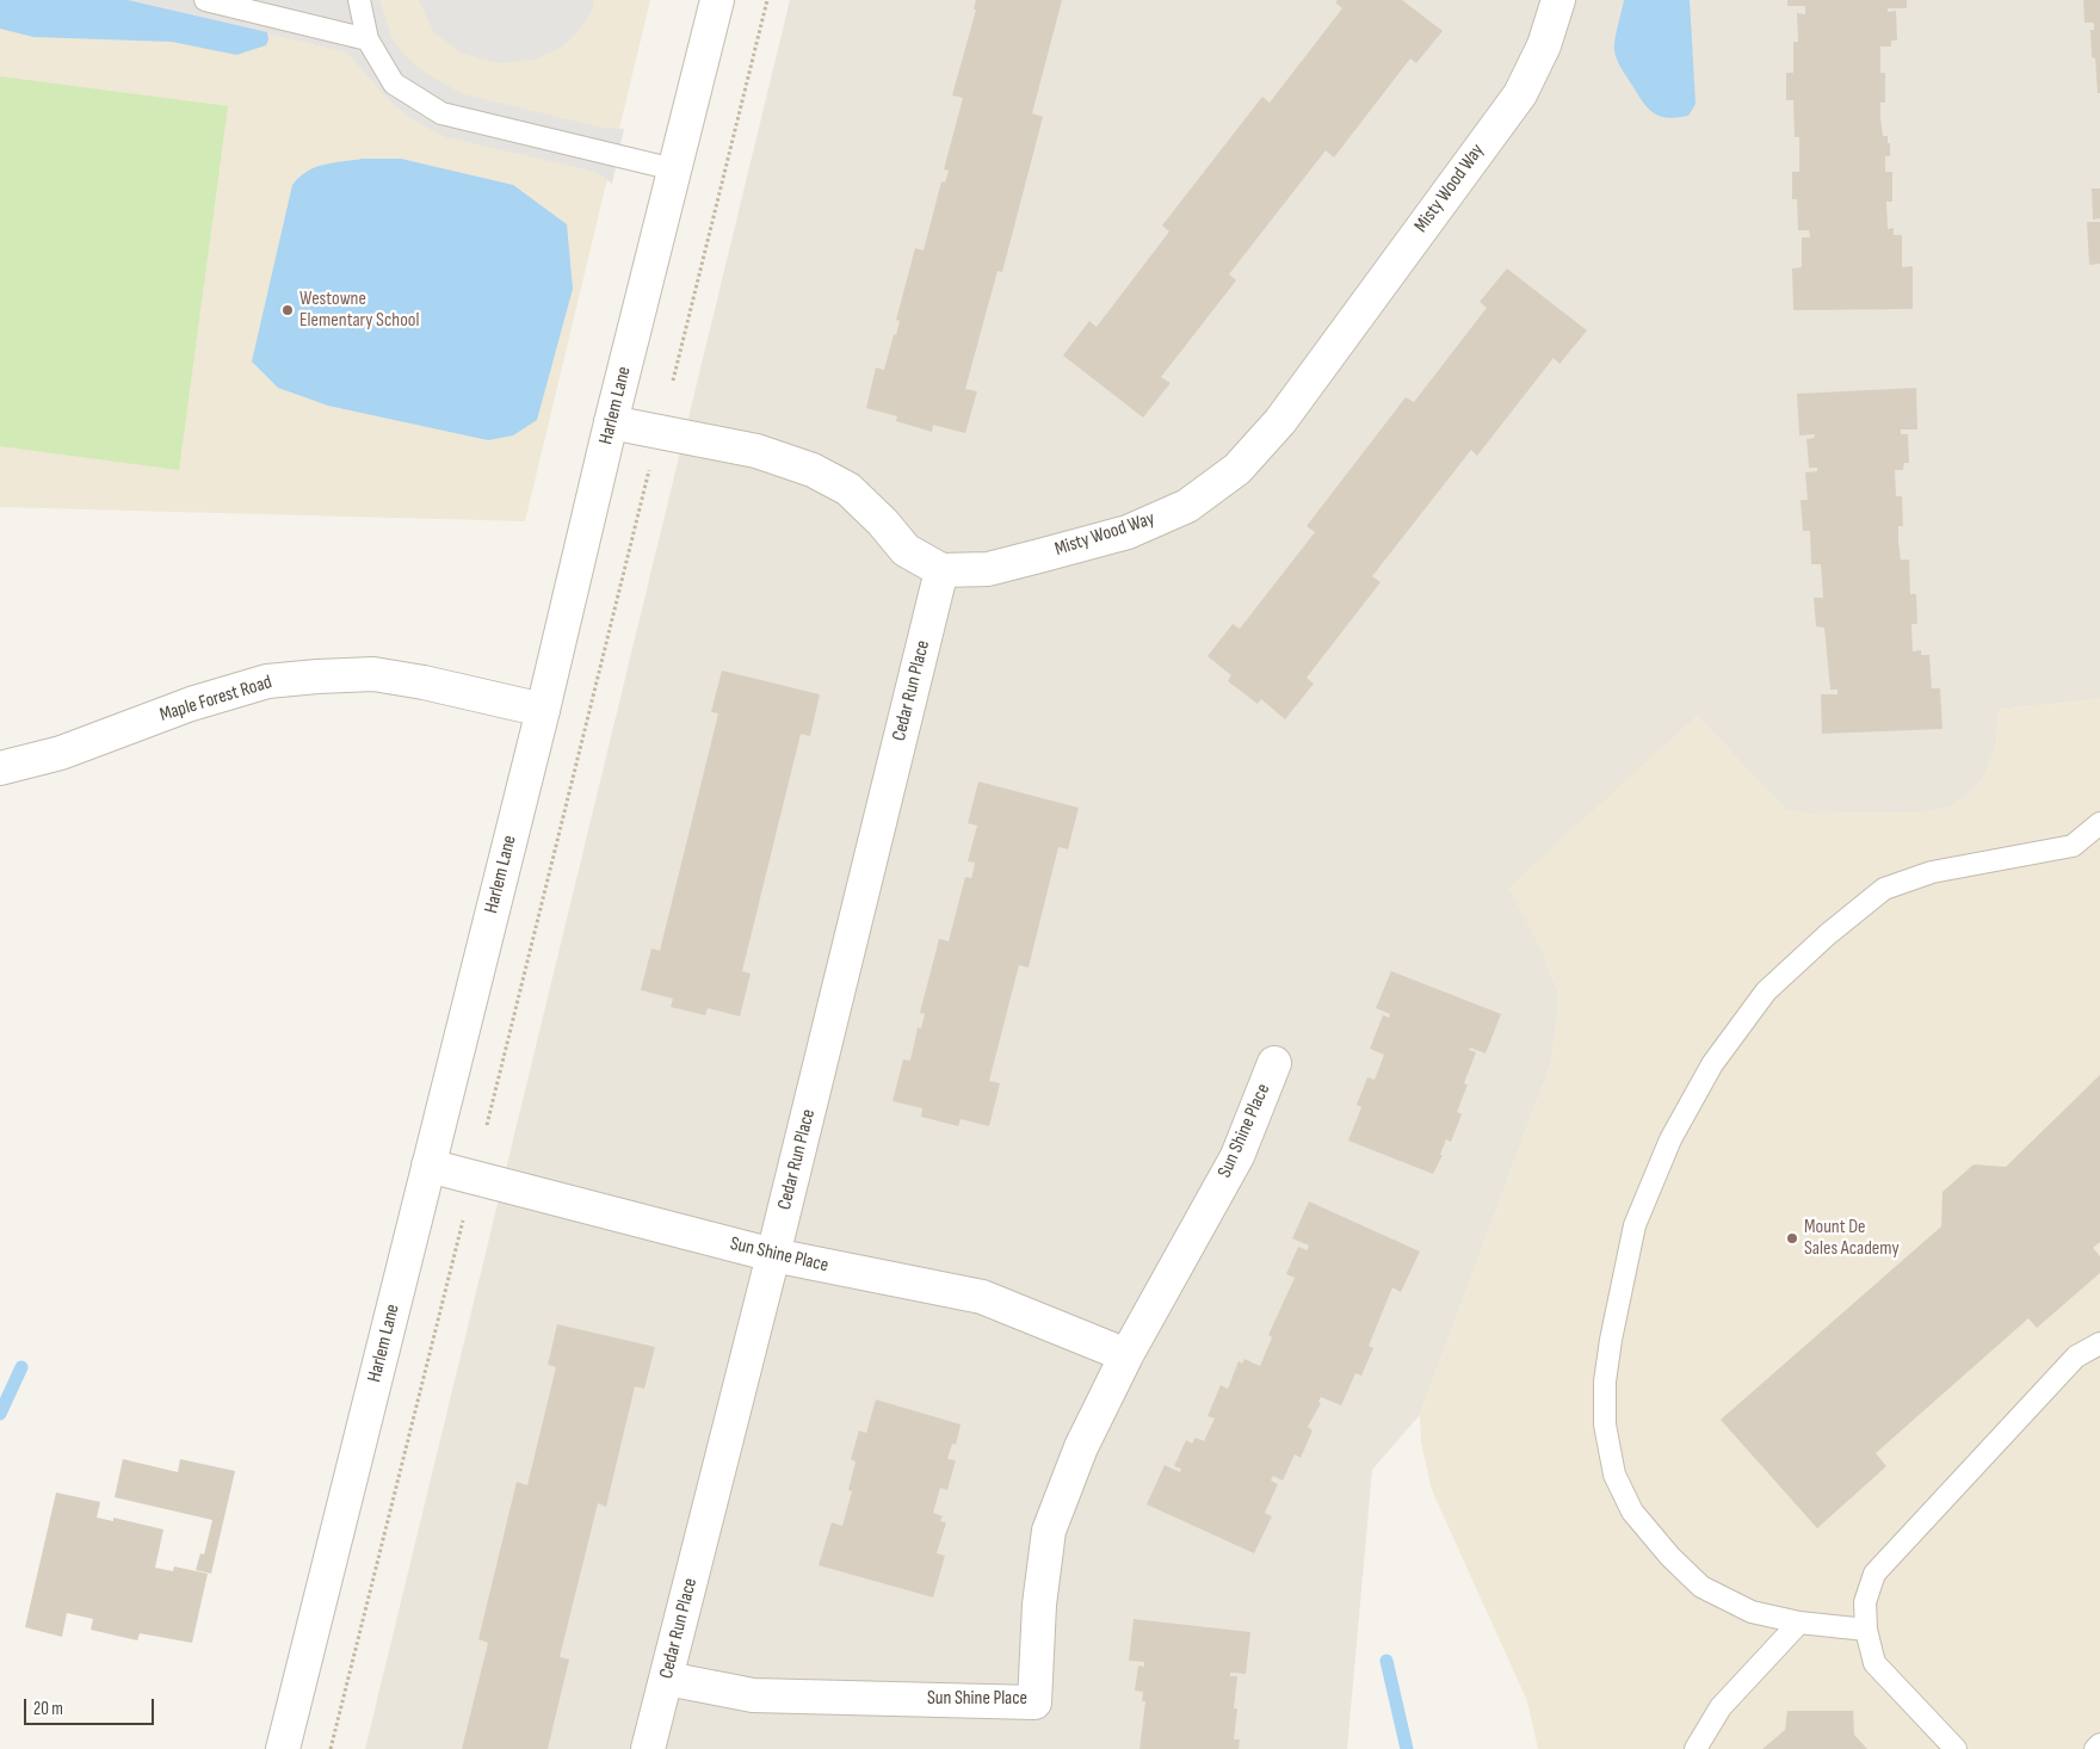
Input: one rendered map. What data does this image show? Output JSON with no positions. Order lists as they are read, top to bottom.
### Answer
{
  "streets": {
    "street": [
      "Misty Wood Way",
      "Harlem Lane",
      "Cedar Run Place",
      "Maple Forest Road",
      "Sun Shine Place"
    ]
  },
  "crossings": [
    ["Misty Wood Way", "Cedar Run Place"],
    ["Harlem Lane", "Maple Forest Road"],
    ["Harlem Lane", "Sun Shine Place"],
    ["Cedar Run Place", "Sun Shine Place"]
  ],
  "places": ["Westowne Elementary School", "Mount De Sales Academy"],
  "scale_bar": "20 m"
}
